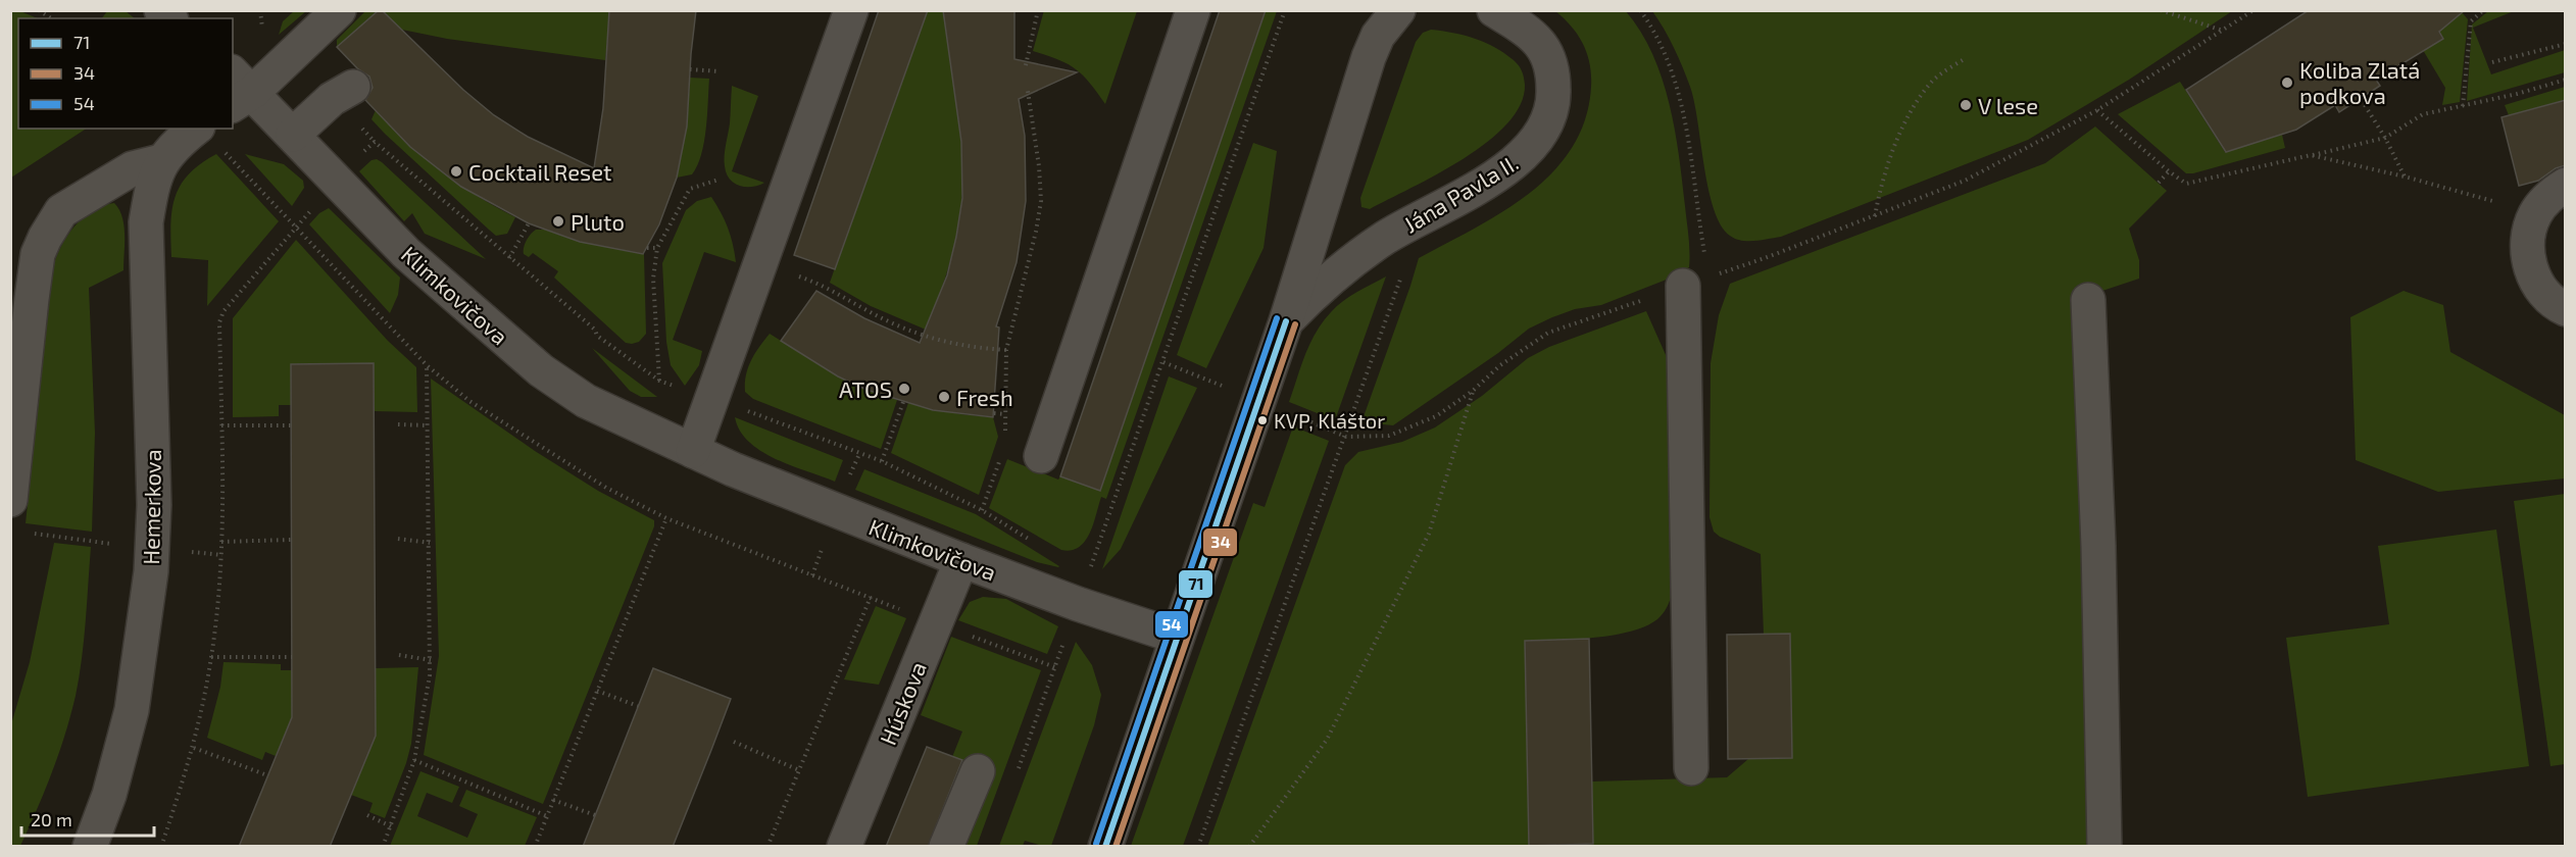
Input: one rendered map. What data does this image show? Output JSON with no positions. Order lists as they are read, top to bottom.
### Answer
{
  "streets": {
    "street": [
      "Jána Pavla II.",
      "Klimkovičova",
      "Hemerkova",
      "Húskova"
    ]
  },
  "crossings": [
    ["Jána Pavla II.", "Klimkovičova"],
    ["Klimkovičova", "Húskova"]
  ],
  "places": [
    "Koliba Zlatá podkova",
    "V lese",
    "Cocktail Reset",
    "Pluto",
    "ATOS",
    "Fresh",
    "KVP, Kláštor"
  ],
  "lines": ["transit line 54", "transit line 71", "transit line 34"],
  "legend": ["71", "34", "54"],
  "scale_bar": "20 m"
}
